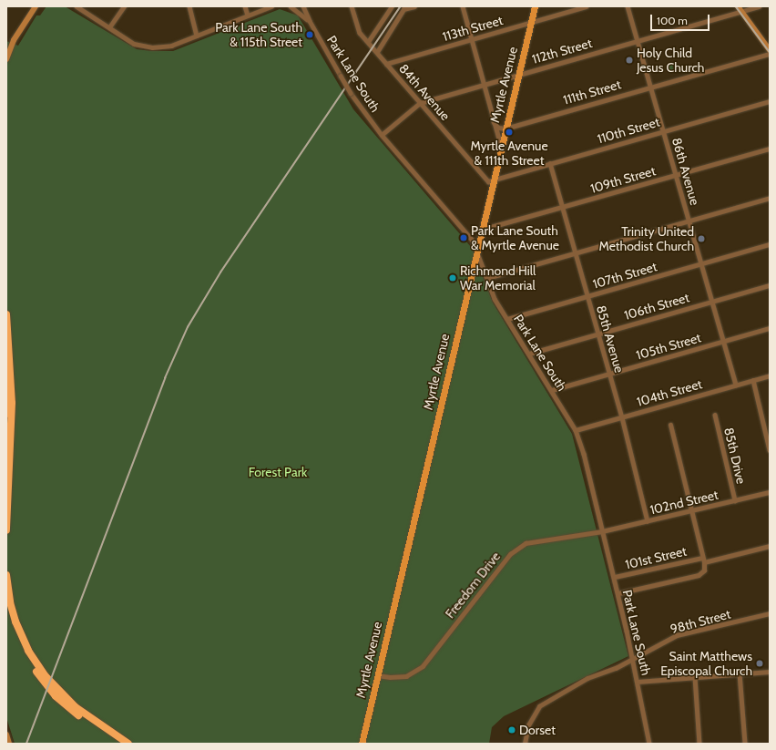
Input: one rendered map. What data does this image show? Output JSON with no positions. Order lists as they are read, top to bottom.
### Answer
{
  "streets": {
    "main road": ["Myrtle Avenue"],
    "street": [
      "113th Street",
      "112th Street",
      "Park Lane South",
      "84th Avenue",
      "111th Street",
      "110th Street",
      "86th Avenue",
      "109th Street",
      "107th Street",
      "106th Street",
      "85th Avenue",
      "105th Street",
      "104th Street",
      "85th Drive",
      "102nd Street",
      "101st Street",
      "Freedom Drive",
      "98th Street"
    ]
  },
  "crossings": [
    ["113th Street", "Myrtle Avenue"],
    ["113th Street", "84th Avenue"],
    ["112th Street", "Park Lane South"],
    ["112th Street", "Myrtle Avenue"],
    ["112th Street", "84th Avenue"],
    ["112th Street", "86th Avenue"],
    ["Park Lane South", "Myrtle Avenue"],
    ["Park Lane South", "107th Street"],
    ["Park Lane South", "106th Street"],
    ["Park Lane South", "105th Street"],
    ["Park Lane South", "104th Street"],
    ["Park Lane South", "102nd Street"],
    ["Park Lane South", "101st Street"],
    ["Park Lane South", "Freedom Drive"],
    ["Park Lane South", "98th Street"],
    ["Myrtle Avenue", "84th Avenue"],
    ["Myrtle Avenue", "111th Street"],
    ["Myrtle Avenue", "110th Street"],
    ["Myrtle Avenue", "109th Street"],
    ["Myrtle Avenue", "Freedom Drive"],
    ["84th Avenue", "110th Street"],
    ["111th Street", "86th Avenue"],
    ["110th Street", "86th Avenue"],
    ["110th Street", "85th Avenue"],
    ["86th Avenue", "109th Street"],
    ["86th Avenue", "107th Street"],
    ["86th Avenue", "106th Street"],
    ["86th Avenue", "105th Street"],
    ["86th Avenue", "104th Street"],
    ["109th Street", "85th Avenue"],
    ["107th Street", "85th Avenue"],
    ["106th Street", "85th Avenue"],
    ["85th Avenue", "105th Street"],
    ["85th Avenue", "104th Street"],
    ["85th Avenue", "102nd Street"],
    ["85th Drive", "102nd Street"],
    ["102nd Street", "Freedom Drive"]
  ],
  "parks": ["Forest Park"],
  "places": [
    "Park Lane South & 115th Street",
    "Holy Child Jesus Church",
    "Myrtle Avenue & 111th Street",
    "Park Lane South & Myrtle Avenue",
    "Trinity United Methodist Church",
    "Richmond Hill War Memorial",
    "Saint Matthews Episcopal Church",
    "Dorset"
  ],
  "scale_bar": "100 m"
}
